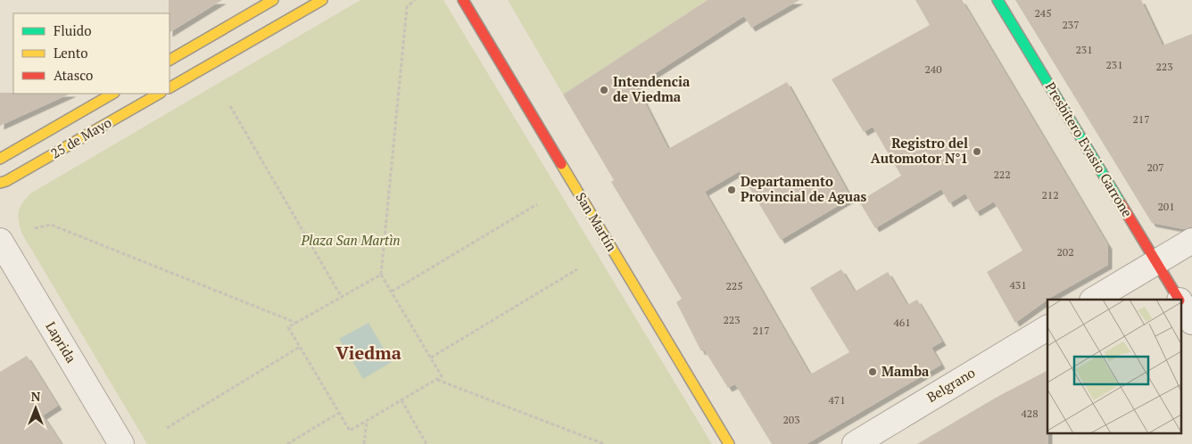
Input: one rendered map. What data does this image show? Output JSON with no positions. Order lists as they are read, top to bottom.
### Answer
{
  "streets": {
    "main road": ["25 de Mayo", "Presbítero Evasio Garrone", "San Martín"],
    "street": ["Laprida", "Belgrano"]
  },
  "districts": ["Viedma"],
  "parks": ["Plaza San Martìn"],
  "places": [
    "Intendencia de Viedma",
    "Registro del Automotor N°1",
    "Departamento Provincial de Aguas",
    "Mamba"
  ],
  "house_numbers": [
    "245",
    "237",
    "231",
    "231",
    "223",
    "240",
    "217",
    "207",
    "222",
    "212",
    "201",
    "202",
    "431",
    "225",
    "223",
    "461",
    "217",
    "471",
    "428",
    "203"
  ],
  "legend": ["Fluido", "Lento", "Atasco"],
  "north": "top"
}
